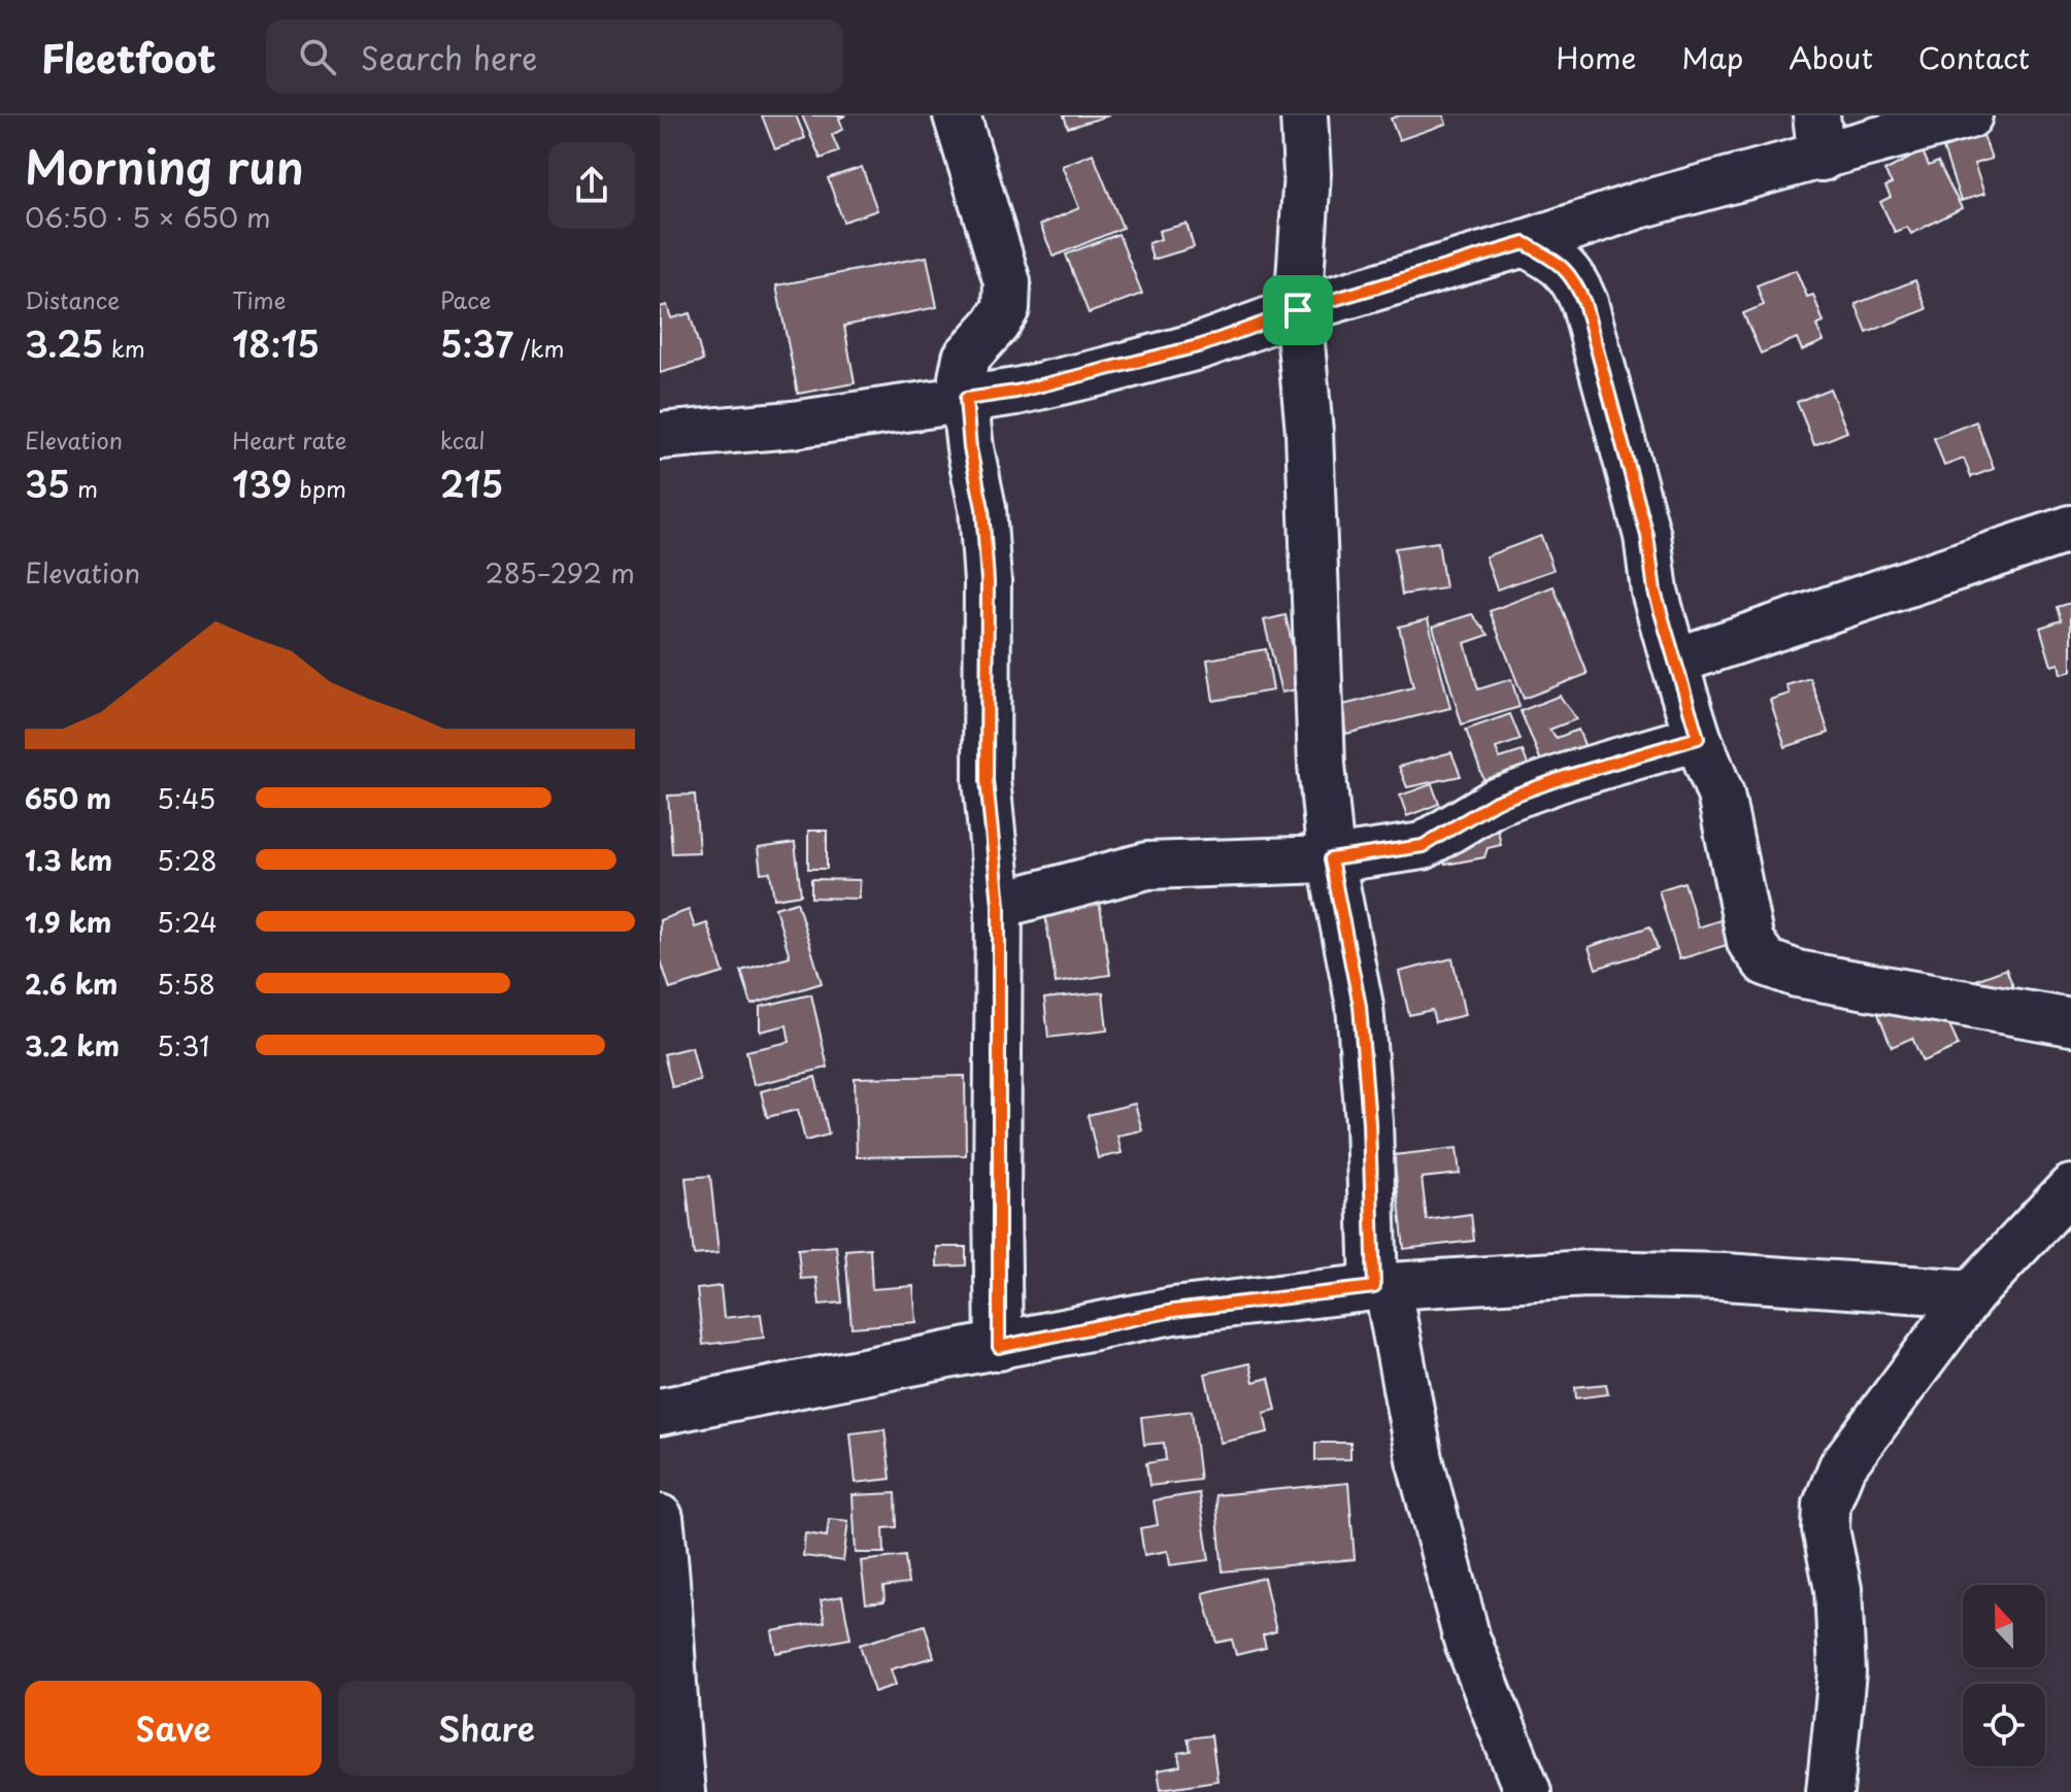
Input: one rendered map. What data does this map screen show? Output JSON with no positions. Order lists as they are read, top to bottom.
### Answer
{
  "north": "top",
  "page": {
    "header": "Fleetfoot",
    "search": "Search here",
    "nav": [
      "Home",
      "Map",
      "About",
      "Contact"
    ],
    "heading": ["Morning run", "06:50 · 5 × 650 m"],
    "stats": [
      ["Distance", "3.25 km"],
      ["Time", "18:15"],
      ["Pace", "5:37 /km"],
      ["Elevation", "35 m"],
      ["Heart rate", "139 bpm"],
      ["kcal", "215"]
    ],
    "chart": ["Elevation", "285–292 m"],
    "list": [
      {
        "name": "650 m",
        "note": "5:45"
      },
      {
        "name": "1.3 km",
        "note": "5:28"
      },
      {
        "name": "1.9 km",
        "note": "5:24"
      },
      {
        "name": "2.6 km",
        "note": "5:58"
      },
      {
        "name": "3.2 km",
        "note": "5:31"
      }
    ],
    "buttons": ["Save", "Share"]
  }
}
